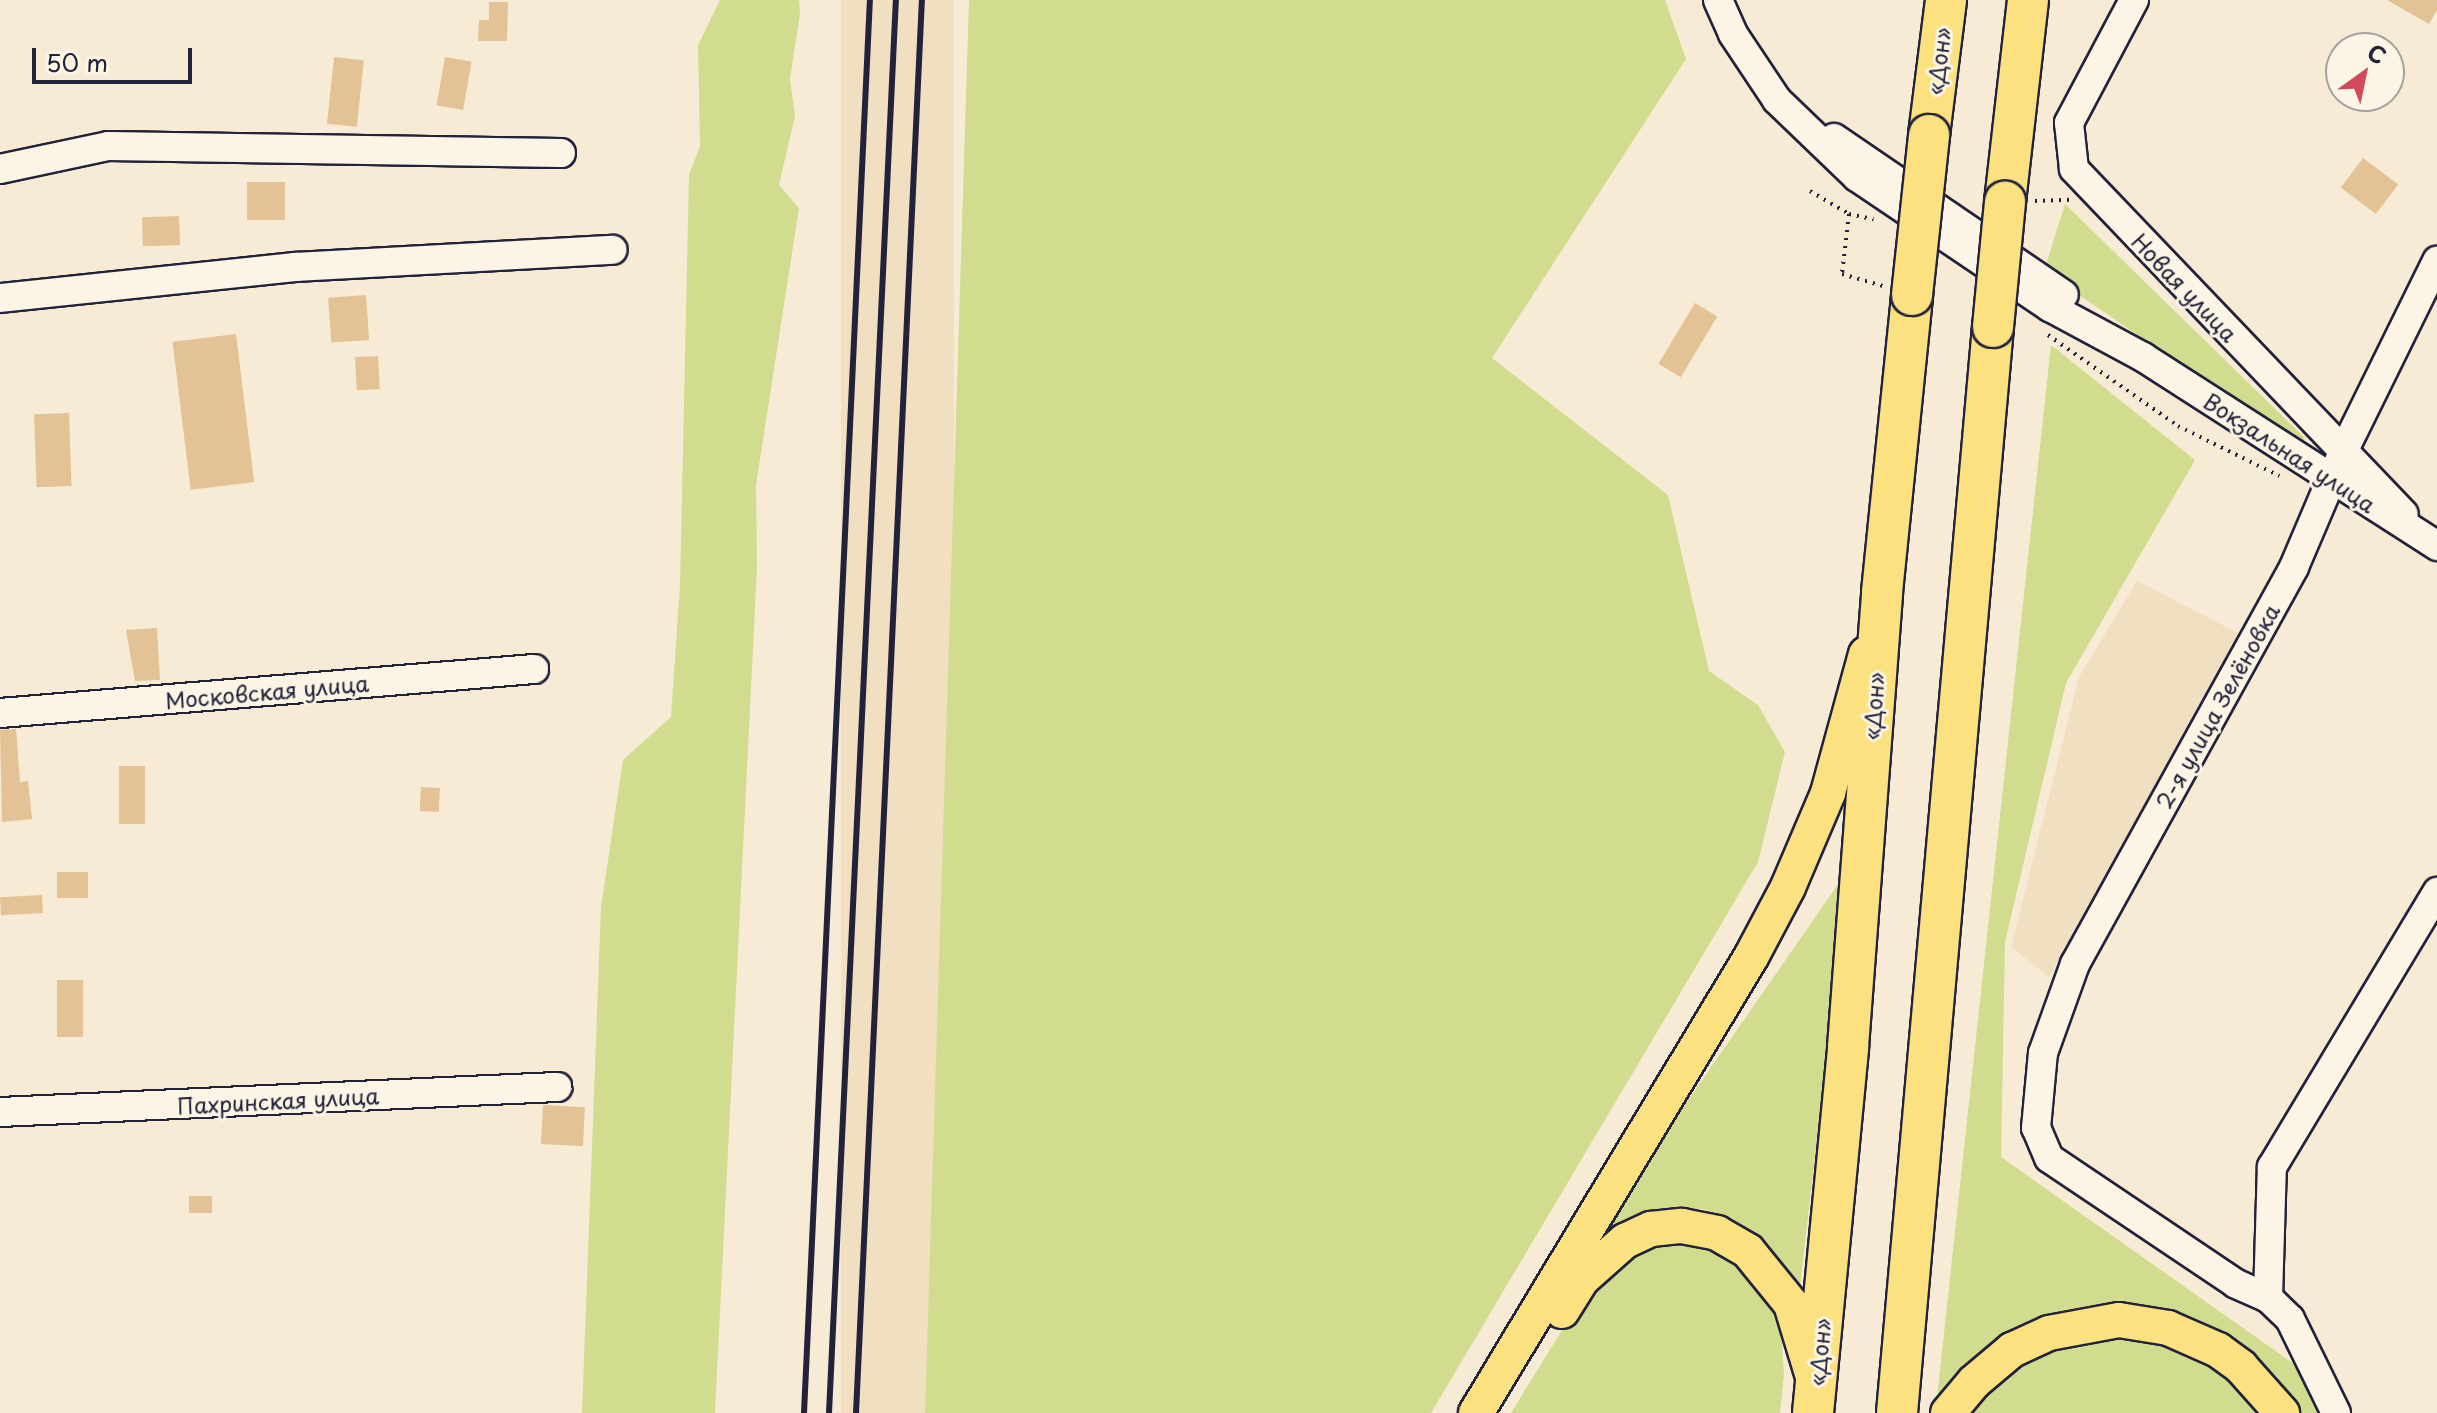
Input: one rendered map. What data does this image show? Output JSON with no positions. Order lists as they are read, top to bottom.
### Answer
{
  "streets": {
    "highway": ["«Дон»"],
    "street": [
      "Новая улица",
      "Вокзальная улица",
      "Московская улица",
      "2-я улица Зелёновка",
      "Пахринская улица"
    ]
  },
  "crossings": [
    ["Новая улица", "Вокзальная улица"],
    ["Новая улица", "2-я улица Зелёновка"],
    ["Вокзальная улица", "2-я улица Зелёновка"]
  ],
  "scale_bar": "50 m",
  "north": "top right"
}
